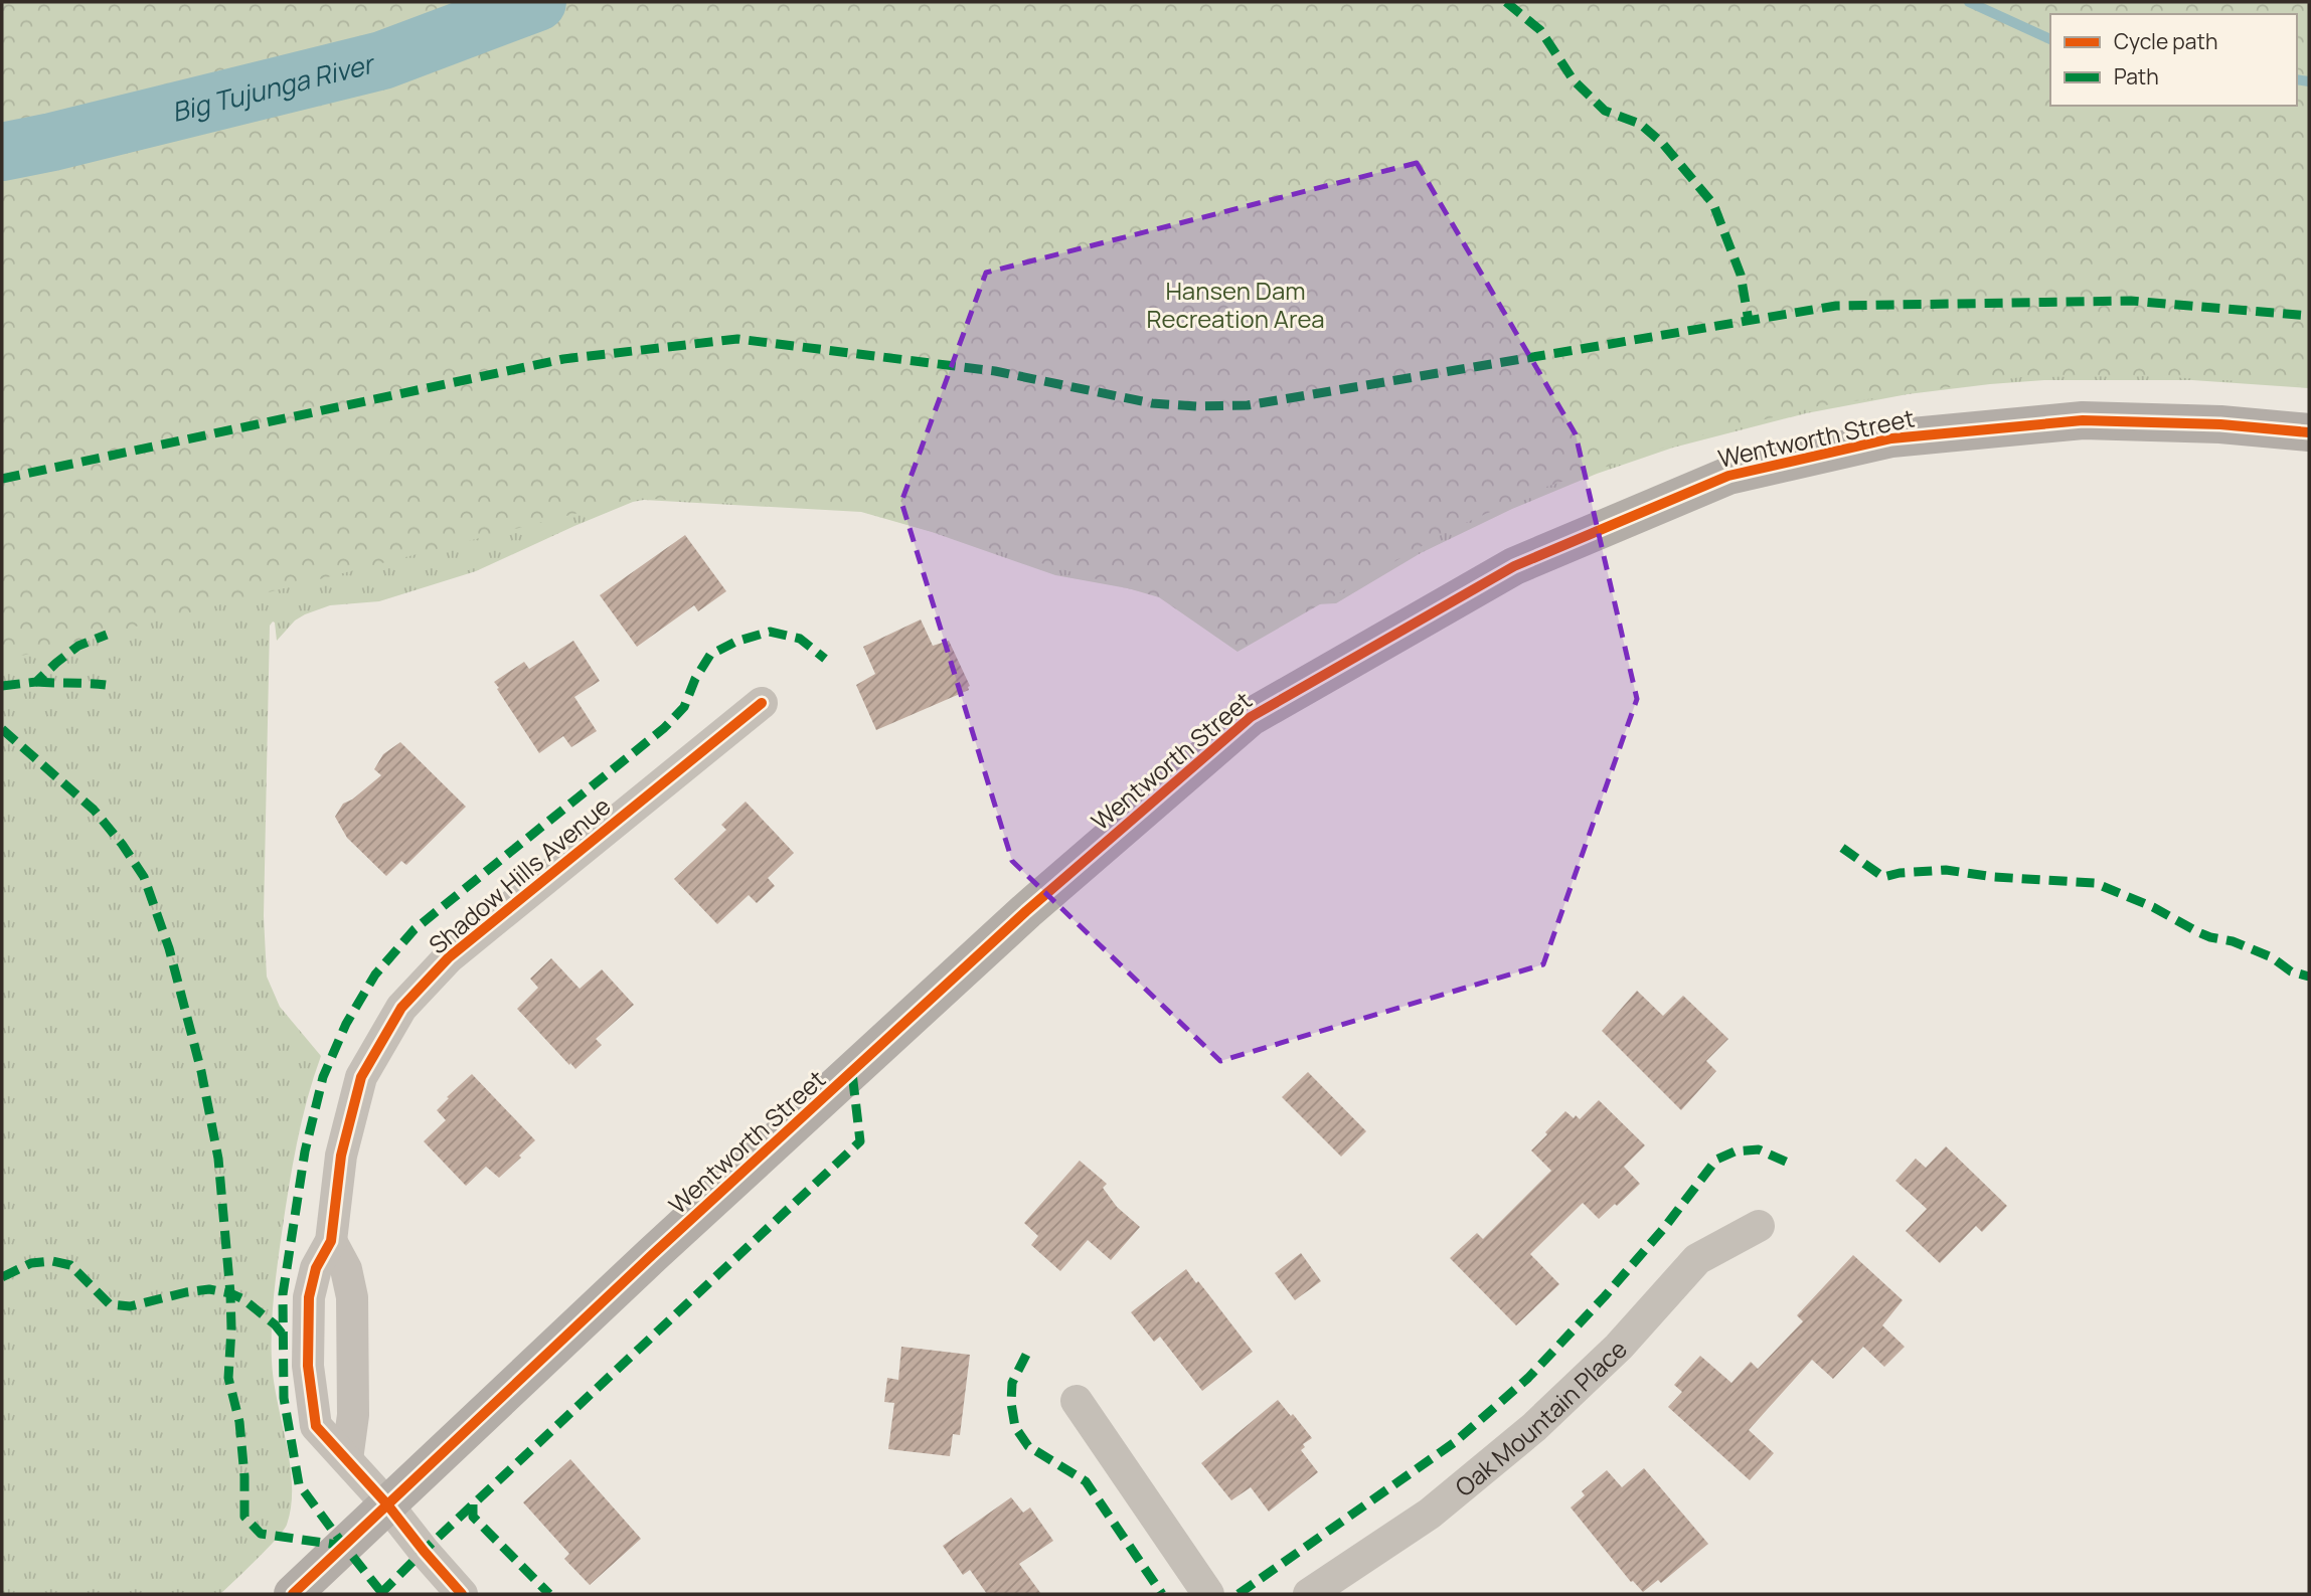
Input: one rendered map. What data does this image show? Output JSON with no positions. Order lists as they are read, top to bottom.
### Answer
{
  "streets": {
    "main road": ["Wentworth Street"],
    "street": ["Shadow Hills Avenue", "Oak Mountain Place"]
  },
  "crossings": [
    ["Wentworth Street", "Shadow Hills Avenue"]
  ],
  "water": ["Big Tujunga River"],
  "parks": ["Hansen Dam Recreation Area"],
  "legend": ["Cycle path", "Path"]
}
